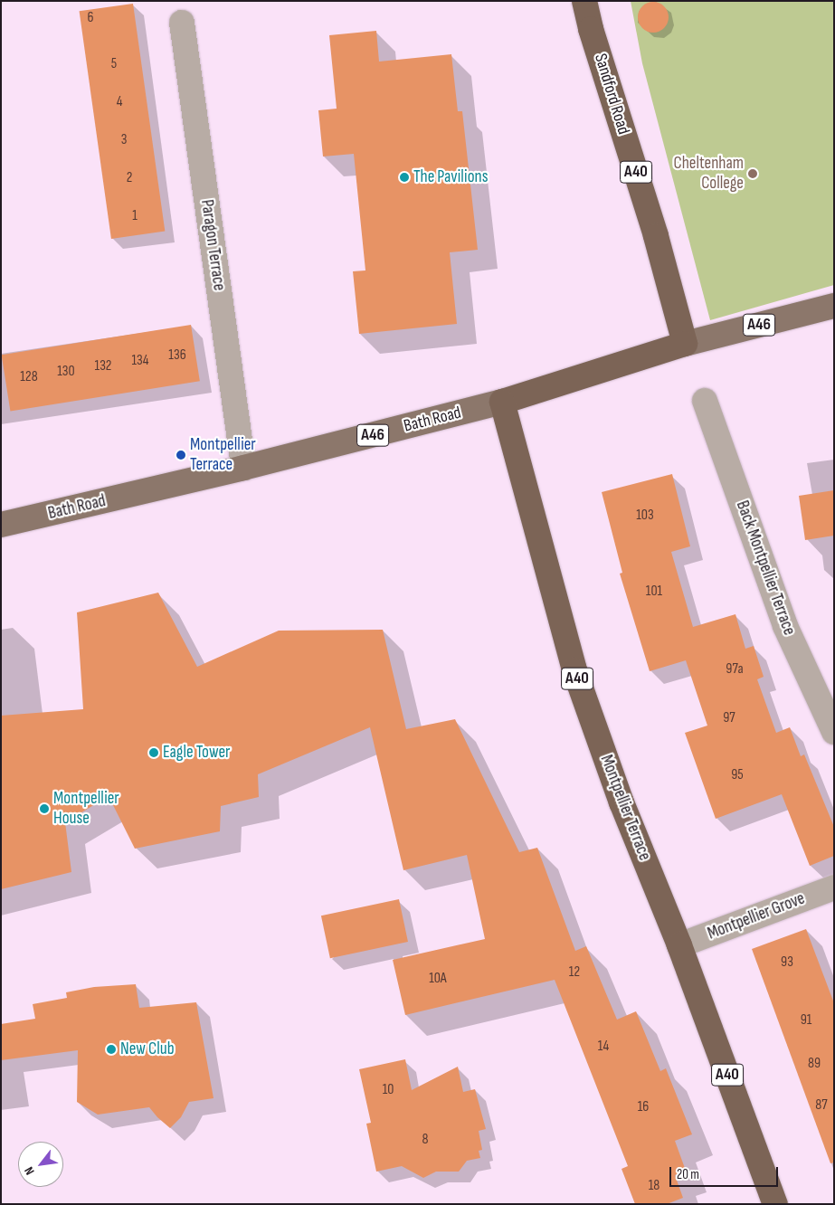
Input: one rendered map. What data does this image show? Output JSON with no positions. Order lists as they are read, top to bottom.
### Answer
{
  "streets": {
    "highway": [
      "Sandford Road",
      "A40",
      "A46",
      "Bath Road",
      "Montpellier Terrace"
    ],
    "street": ["Paragon Terrace", "Back Montpellier Terrace", "Montpellier Grove"]
  },
  "crossings": [
    ["Sandford Road", "Bath Road"],
    ["Paragon Terrace", "Bath Road"],
    ["Bath Road", "Montpellier Terrace"],
    ["Montpellier Terrace", "Montpellier Grove"]
  ],
  "places": [
    "Cheltenham College",
    "The Pavilions",
    "Montpellier Terrace",
    "Eagle Tower",
    "Montpellier House",
    "New Club"
  ],
  "house_numbers": [
    "6",
    "5",
    "4",
    "3",
    "2",
    "1",
    "136",
    "134",
    "132",
    "130",
    "128",
    "103",
    "101",
    "97a",
    "97",
    "95",
    "93",
    "12",
    "10A",
    "91",
    "14",
    "89",
    "10",
    "87",
    "16",
    "8",
    "18"
  ],
  "scale_bar": "20 m",
  "north": "bottom left"
}
